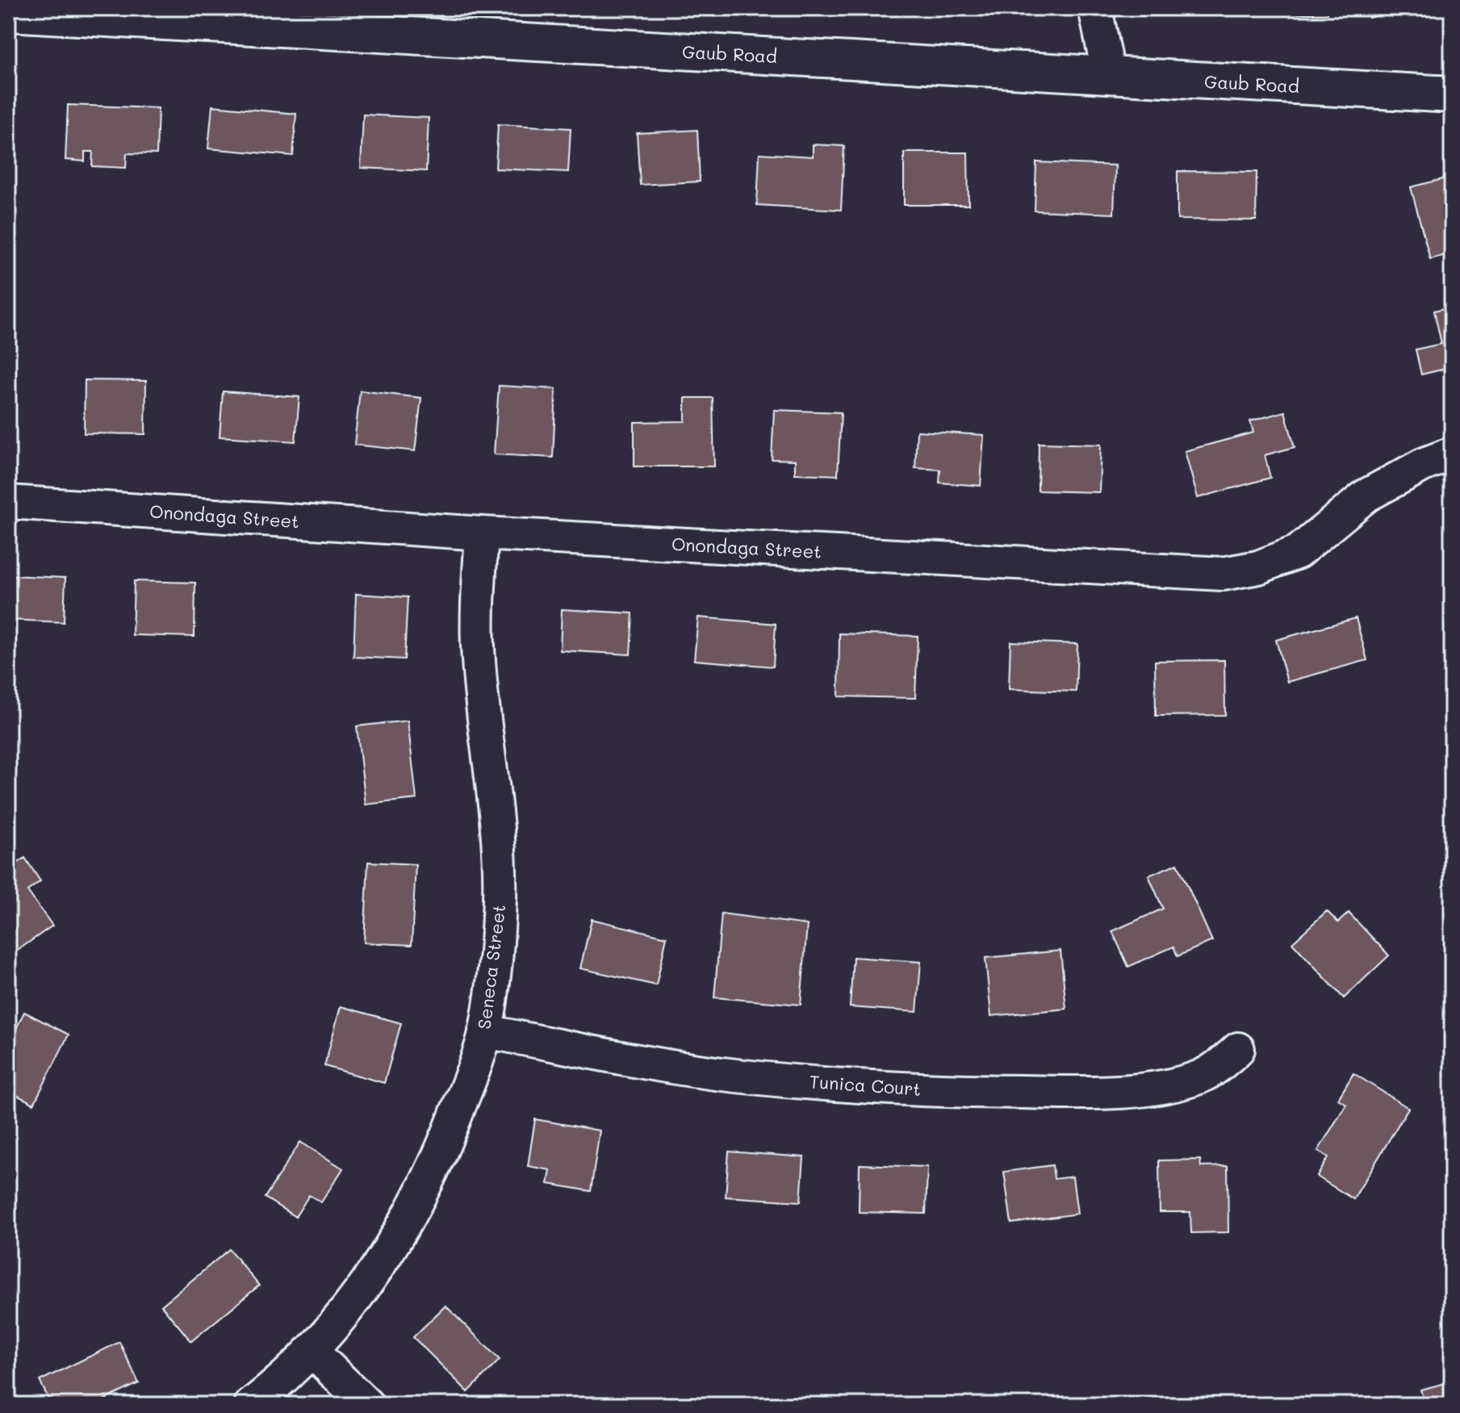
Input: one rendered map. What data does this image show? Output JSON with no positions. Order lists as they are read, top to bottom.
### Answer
{
  "streets": {
    "street": [
      "Gaub Road",
      "Onondaga Street",
      "Seneca Street",
      "Tunica Court"
    ]
  },
  "crossings": [
    ["Onondaga Street", "Seneca Street"],
    ["Seneca Street", "Tunica Court"]
  ]
}
